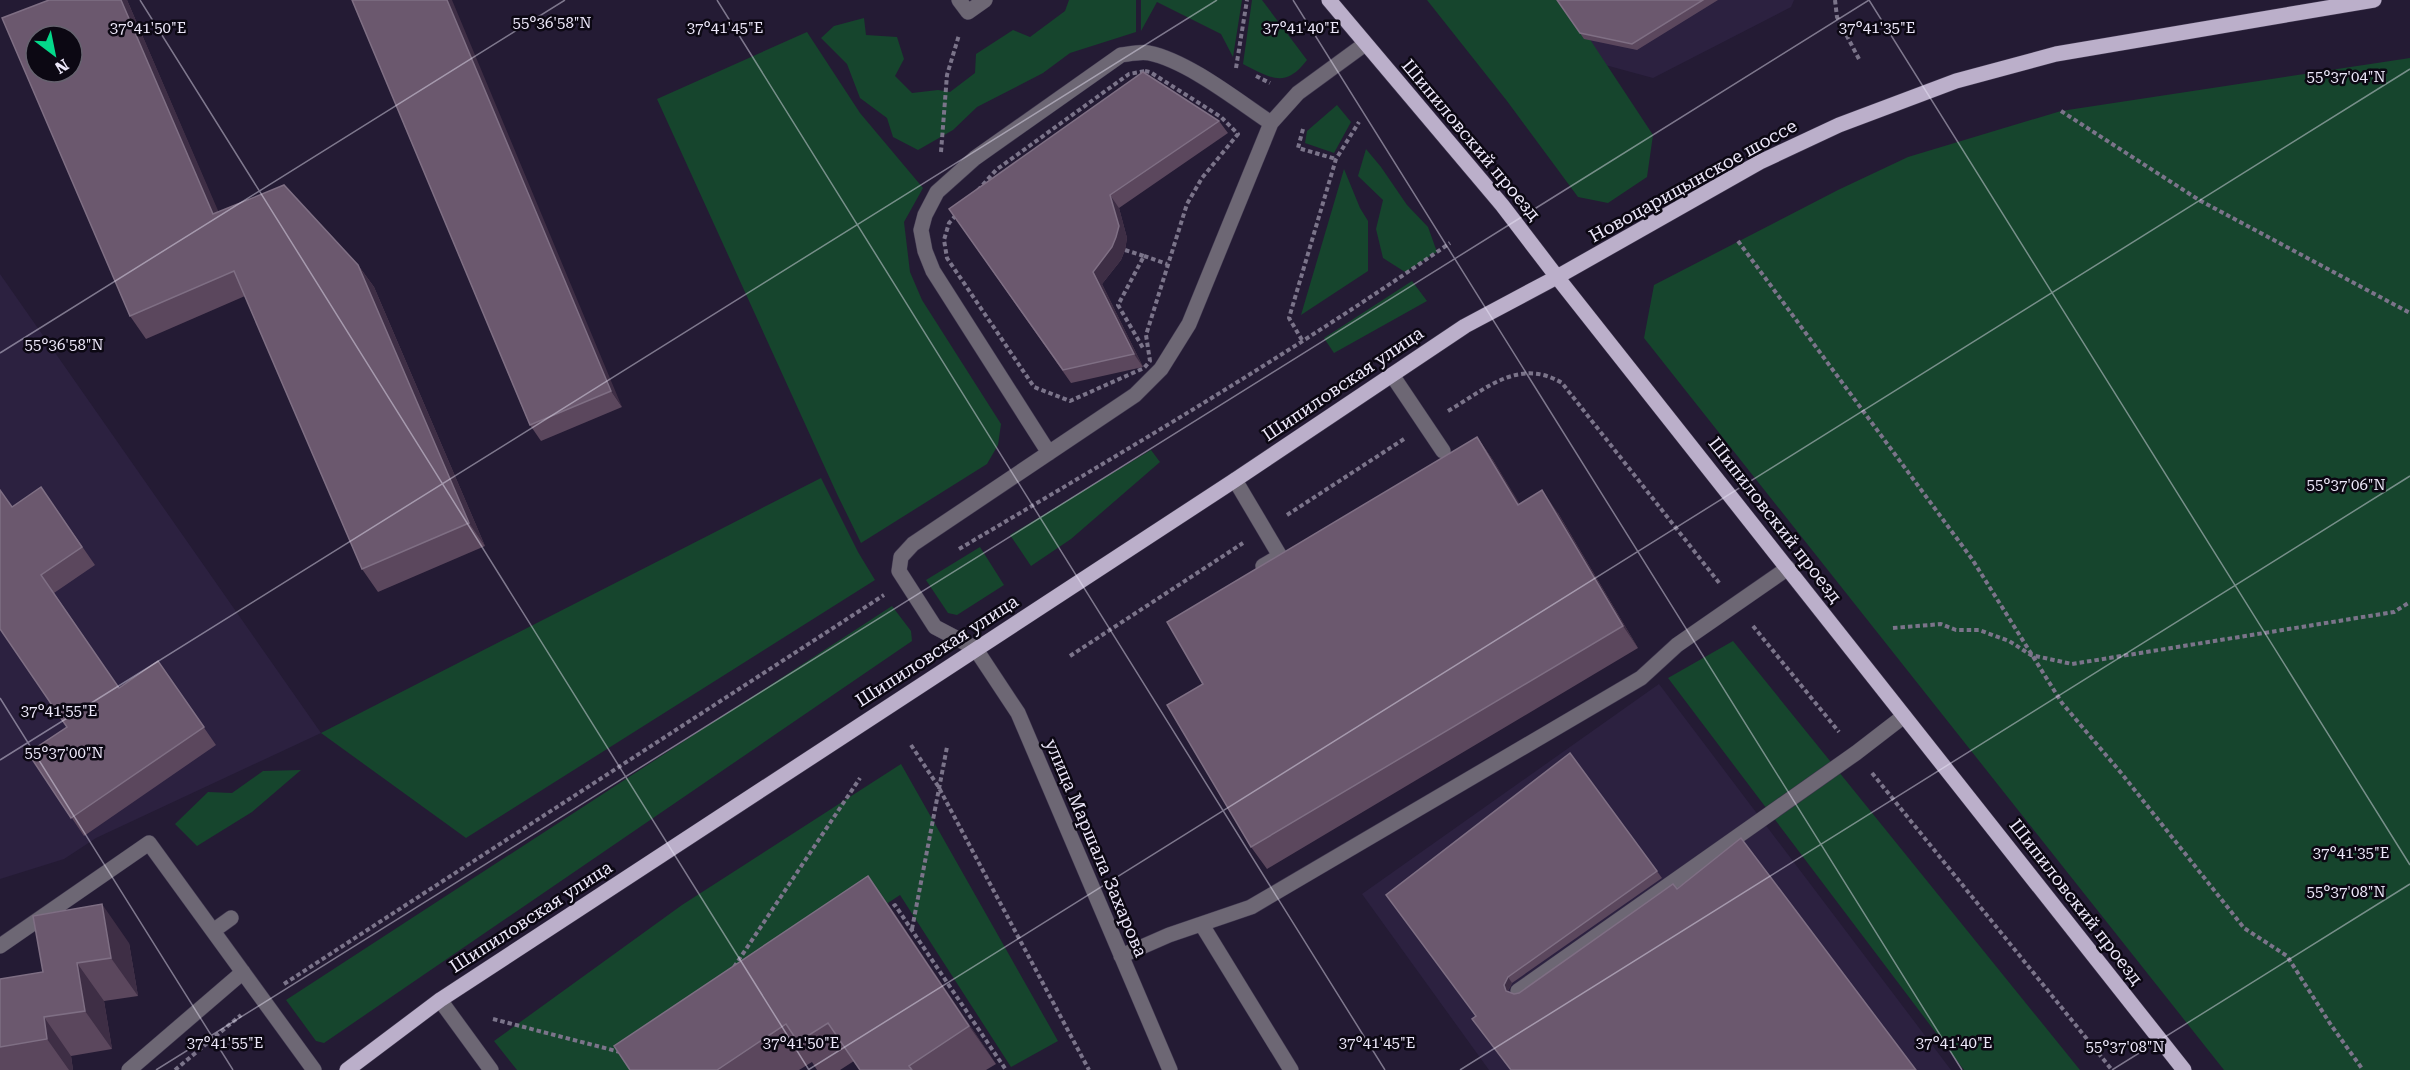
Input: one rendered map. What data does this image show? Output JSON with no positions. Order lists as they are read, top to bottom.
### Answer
{
  "streets": {
    "main road": ["Шипиловский проезд", "Новоцарицынское шоссе", "Шипиловская улица"],
    "street": ["улица Маршала Захарова"]
  },
  "crossings": [
    ["Шипиловский проезд", "Новоцарицынское шоссе"],
    ["Шипиловский проезд", "Шипиловская улица"],
    ["Новоцарицынское шоссе", "Шипиловская улица"],
    ["Шипиловская улица", "улица Маршала Захарова"]
  ],
  "north": "bottom right",
  "coordinates": [
    "55°36'58\"N",
    "37°41'50\"E",
    "37°41'45\"E",
    "37°41'40\"E",
    "37°41'35\"E",
    "55°37'04\"N",
    "55°37'06\"N",
    "37°41'55\"E",
    "55°37'00\"N",
    "55°37'08\"N"
  ]
}
